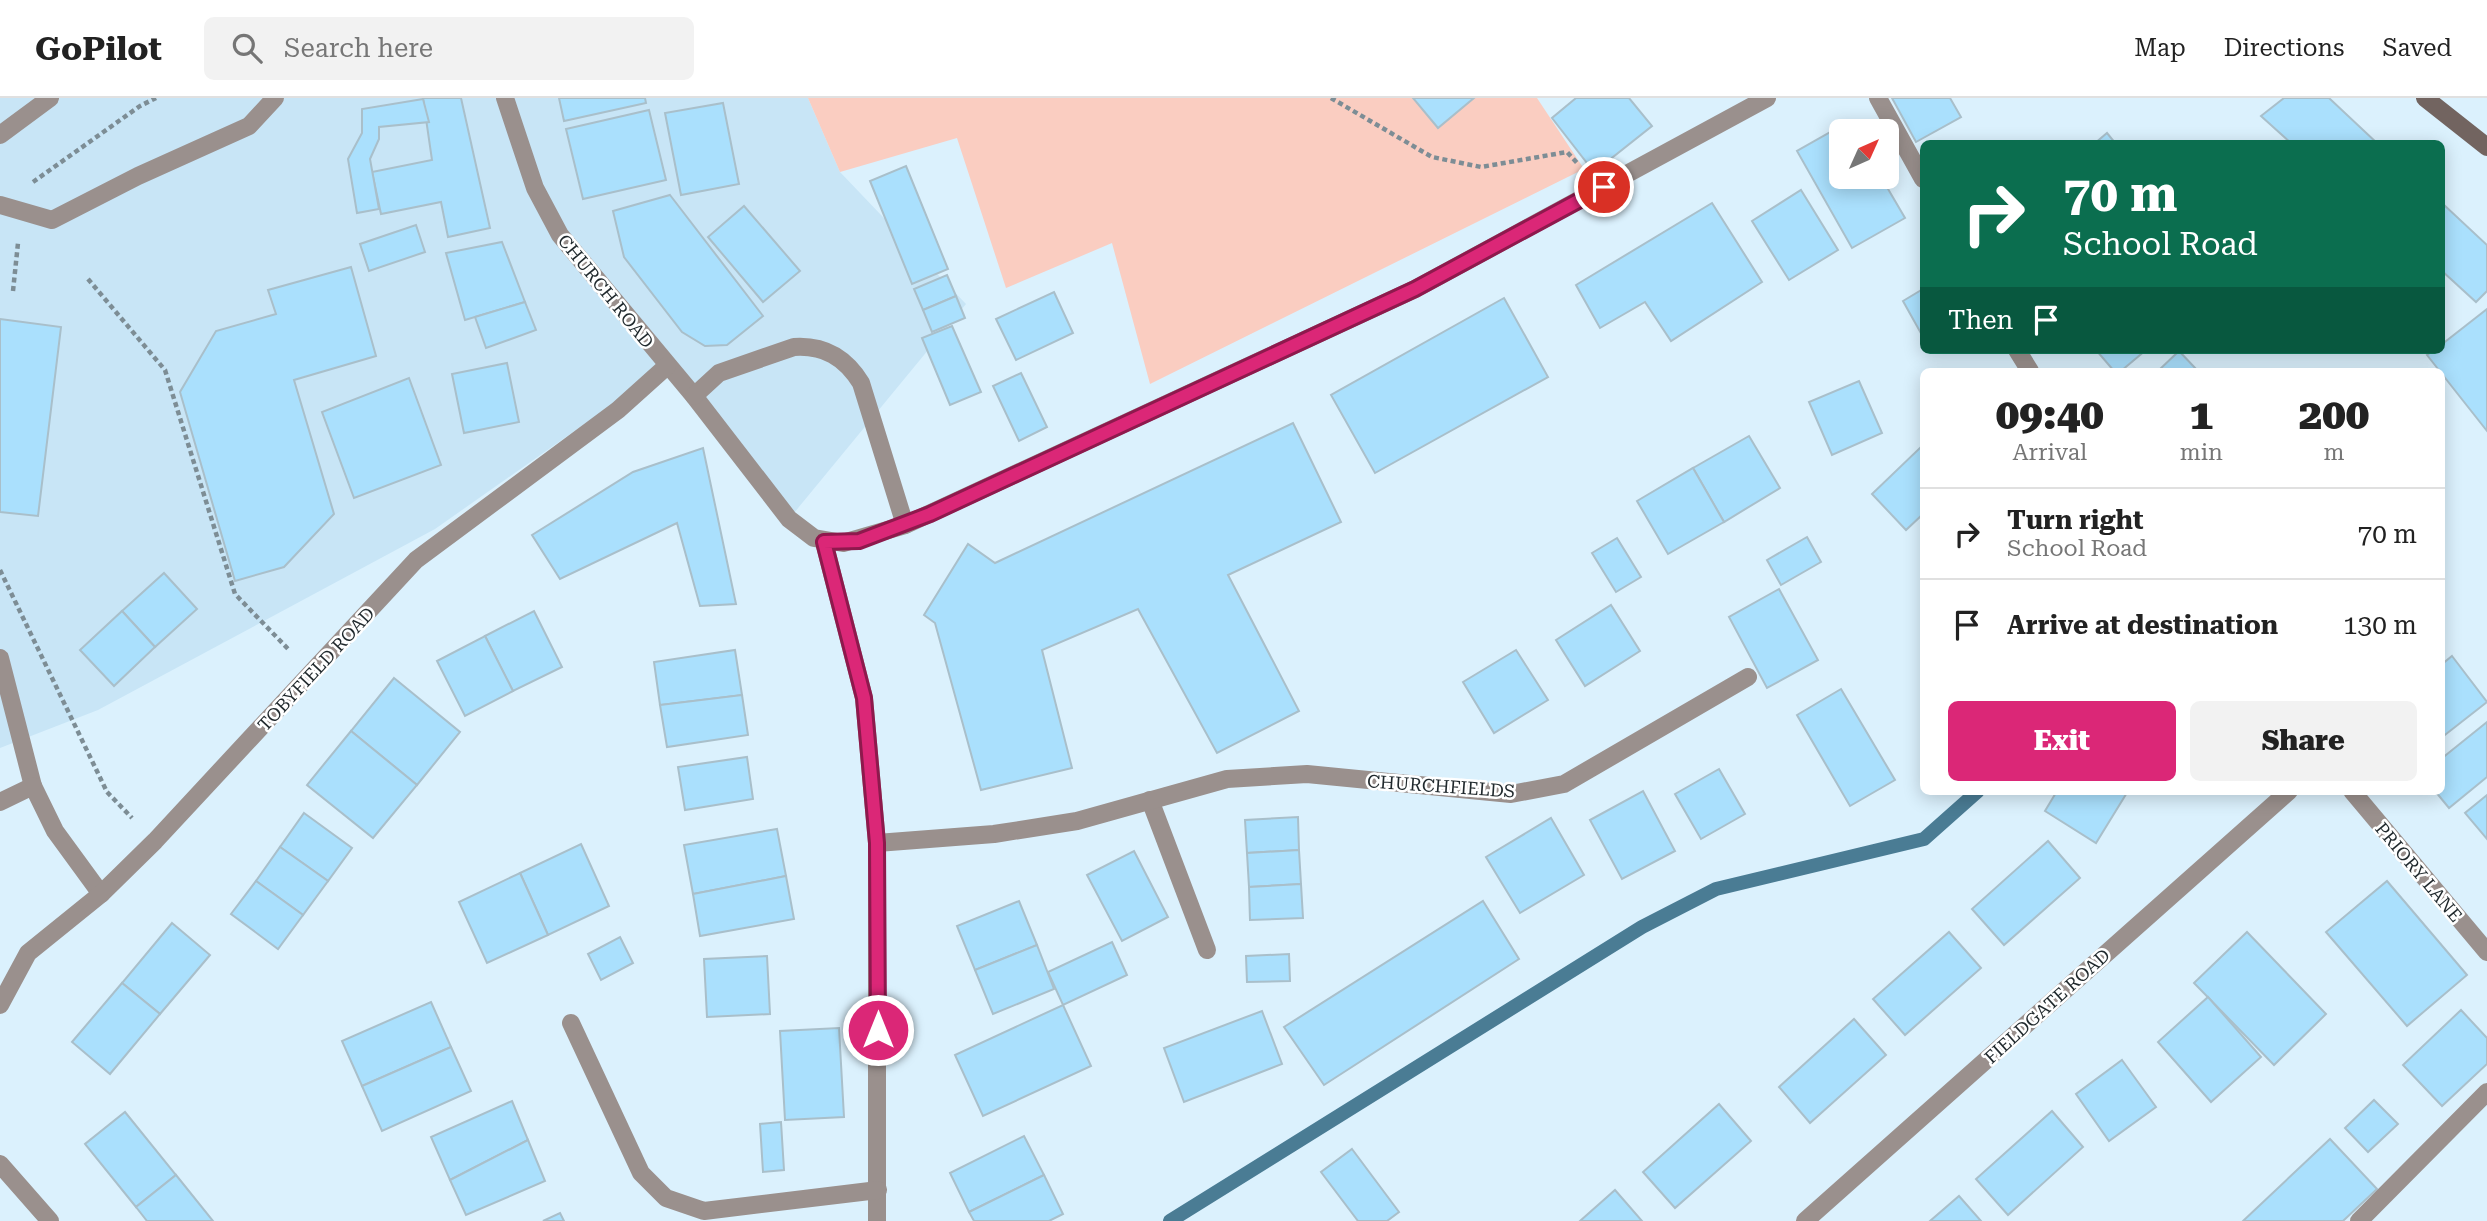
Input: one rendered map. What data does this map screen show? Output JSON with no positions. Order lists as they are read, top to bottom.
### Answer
{
  "streets": {
    "street": [
      "CHURCH ROAD",
      "TOBYFIELD ROAD",
      "CHURCHFIELDS",
      "PRIORY LANE",
      "FIELDGATE ROAD"
    ]
  },
  "crossings": [
    ["CHURCH ROAD", "TOBYFIELD ROAD"]
  ],
  "north": "top right",
  "page": {
    "header": "GoPilot",
    "search": "Search here",
    "nav": ["Map", "Directions", "Saved"],
    "turn": ["70 m", "School Road"],
    "then": "Then",
    "eta": [
      "09:40",
      "Arrival",
      "1",
      "min",
      "200",
      "m"
    ],
    "list": [
      {
        "name": "Turn right",
        "note": "School Road",
        "value": "70 m"
      },
      {
        "name": "Arrive at destination",
        "value": "130 m"
      }
    ],
    "buttons": ["Exit", "Share"]
  }
}
